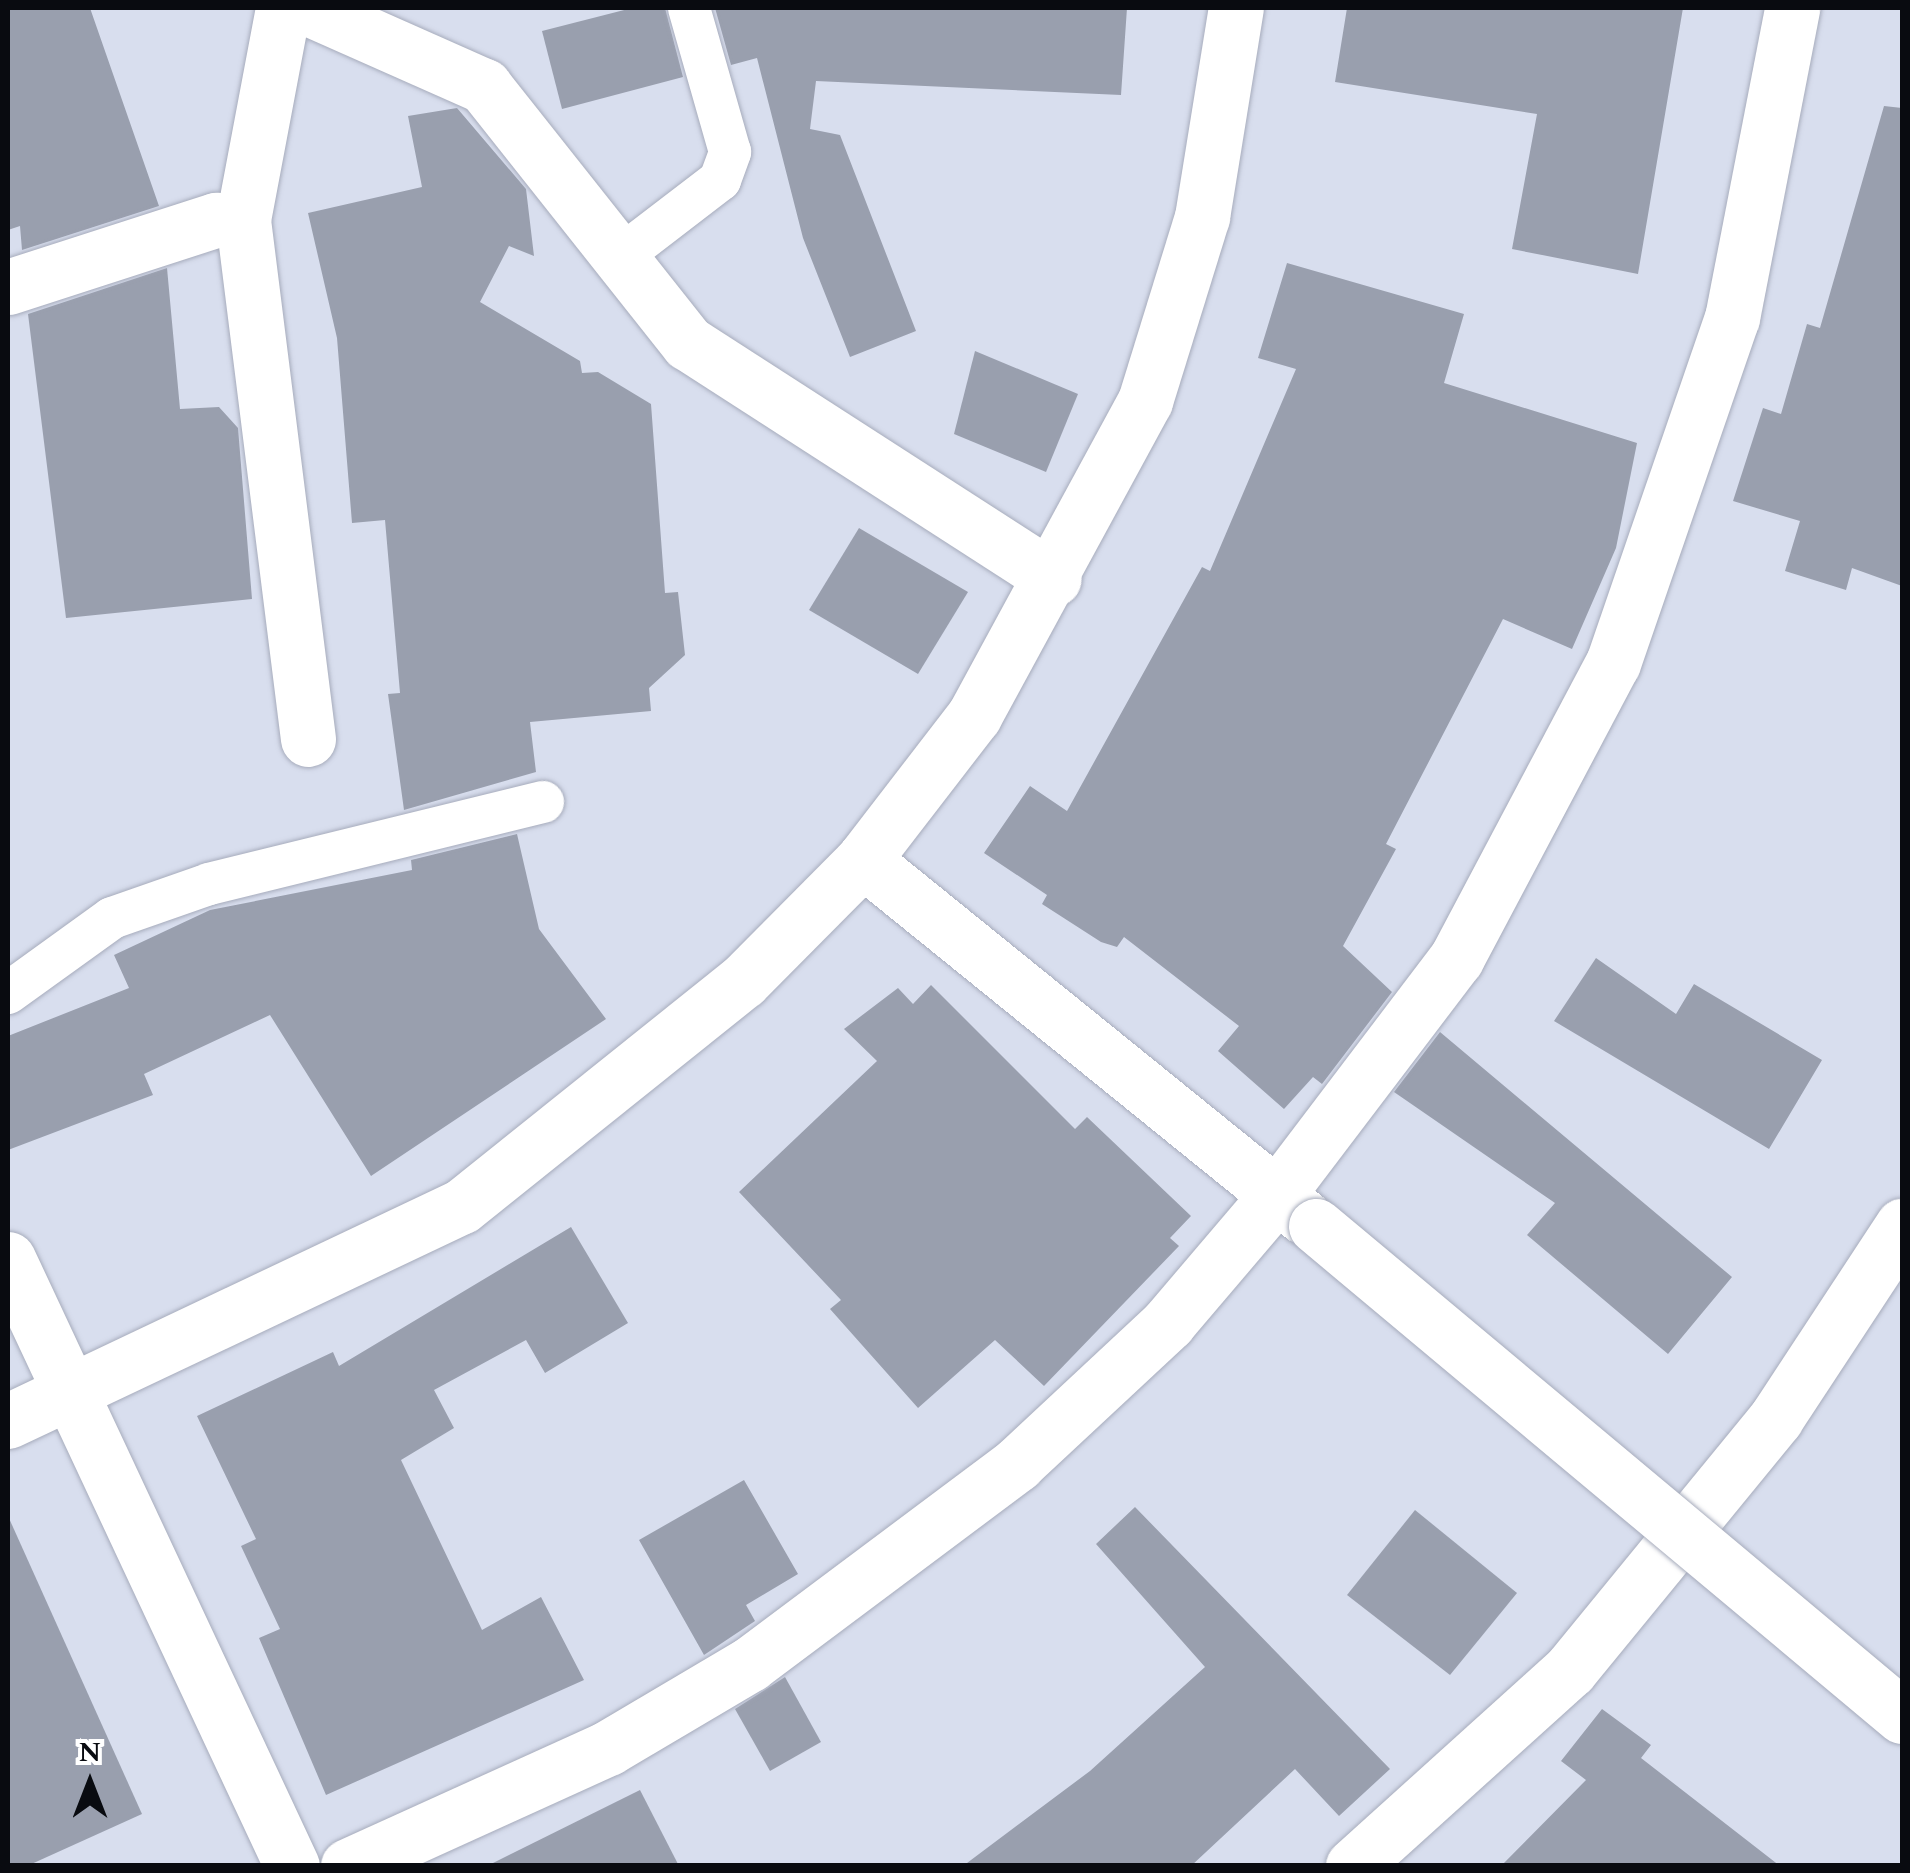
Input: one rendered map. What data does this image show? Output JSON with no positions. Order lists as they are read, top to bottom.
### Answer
{
  "north": "top"
}
